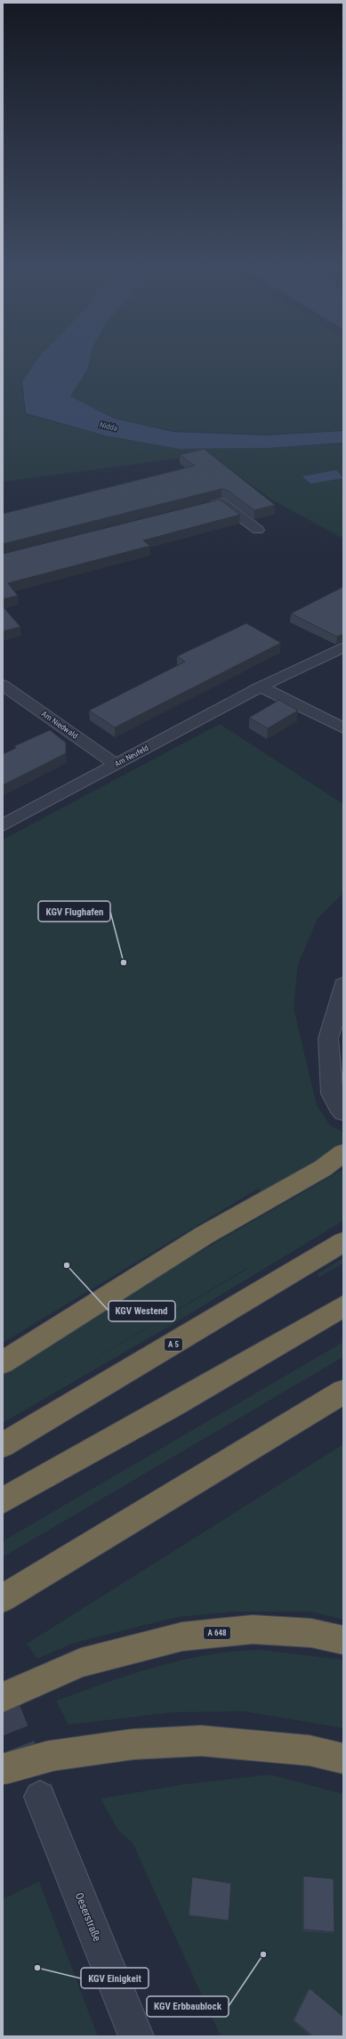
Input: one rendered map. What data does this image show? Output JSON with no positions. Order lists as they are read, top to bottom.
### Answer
{
  "streets": {
    "highway": ["A 5", "A 648"],
    "street": ["Am Niedwald", "Am Neufeld", "Oeserstraße"]
  },
  "crossings": [
    ["Am Niedwald", "Am Neufeld"]
  ],
  "water": ["Nidda"],
  "places": [
    "KGV Flughafen",
    "KGV Westend",
    "KGV Erbbaublock",
    "KGV Einigkeit"
  ]
}
